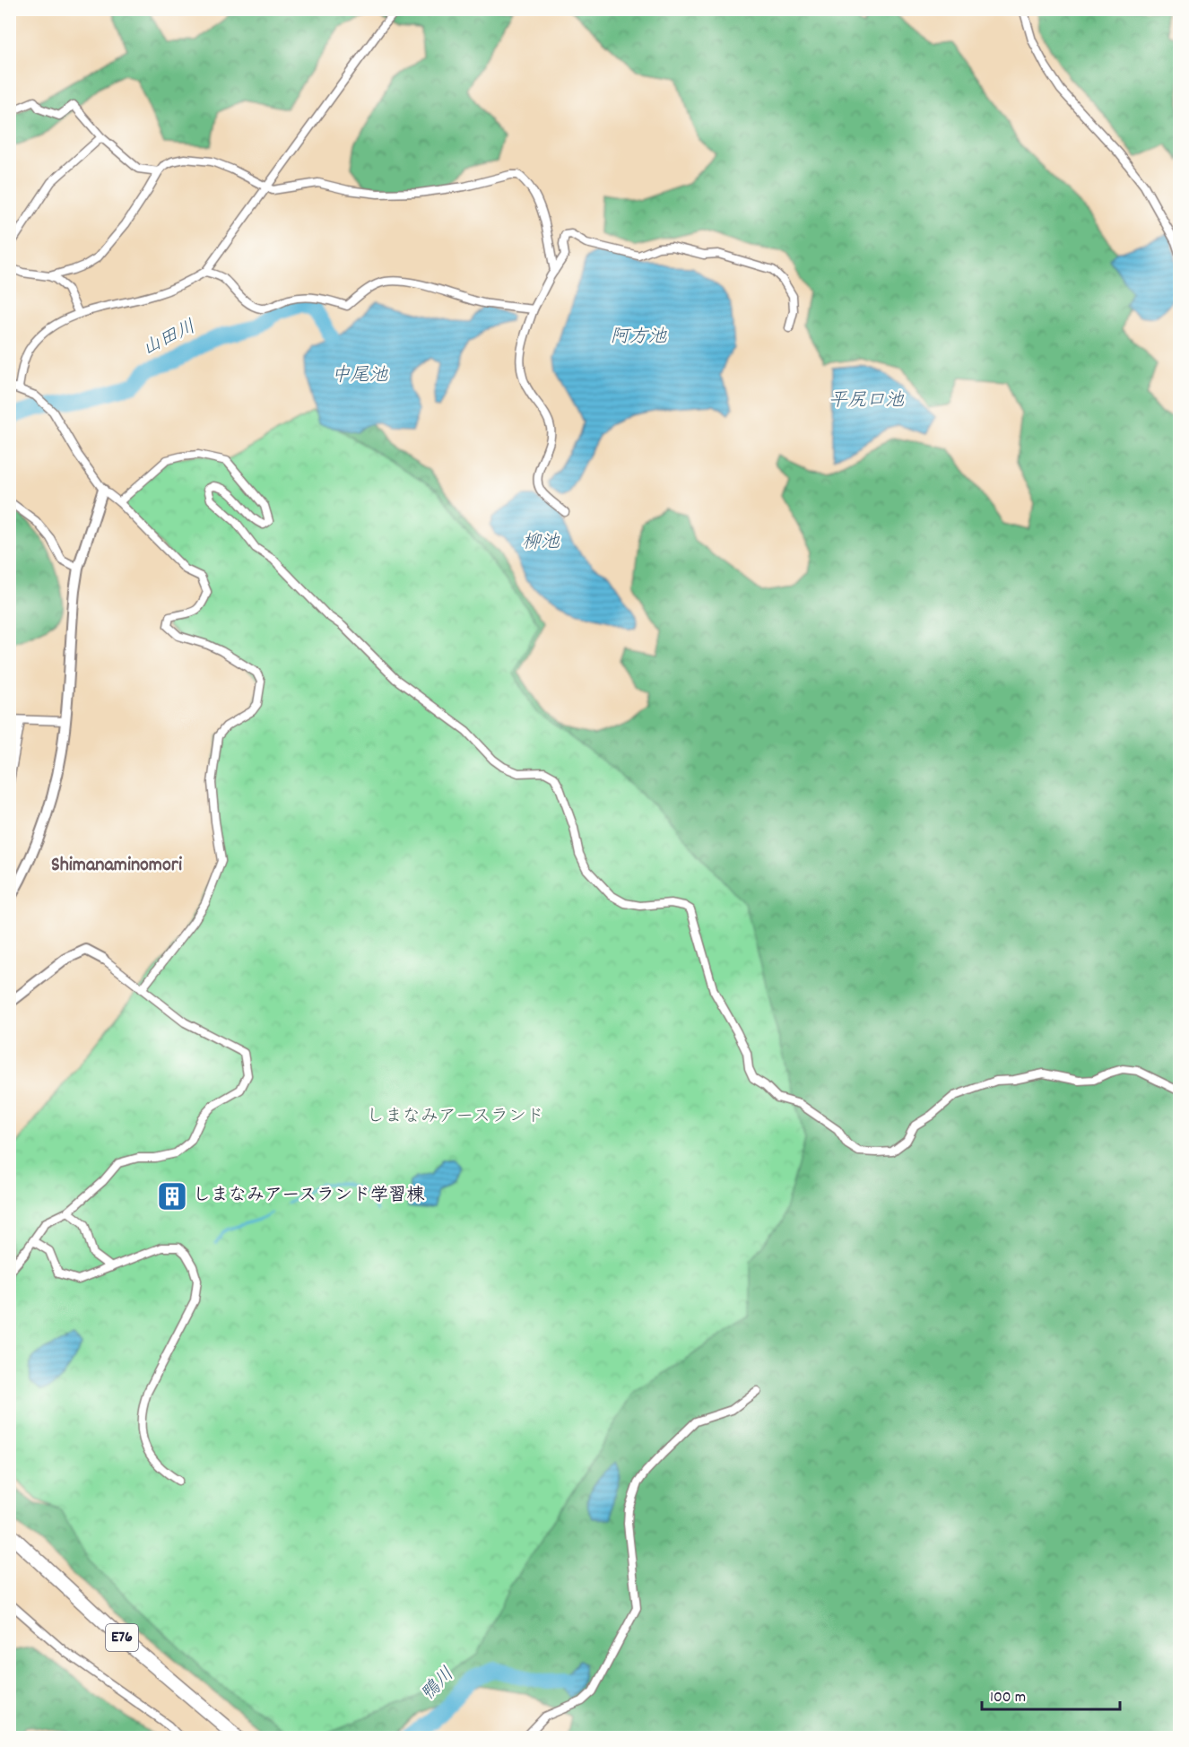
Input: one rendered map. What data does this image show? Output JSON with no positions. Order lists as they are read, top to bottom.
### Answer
{
  "streets": {
    "highway": ["E76"]
  },
  "districts": ["Shimanaminomori"],
  "water": [
    "阿方池",
    "山田川",
    "中尾池",
    "平尻口池",
    "柳池",
    "鴨川"
  ],
  "parks": ["しまなみアースランド"],
  "places": {
    "building": ["しまなみアースランド学習棟"]
  },
  "scale_bar": "100 m"
}
